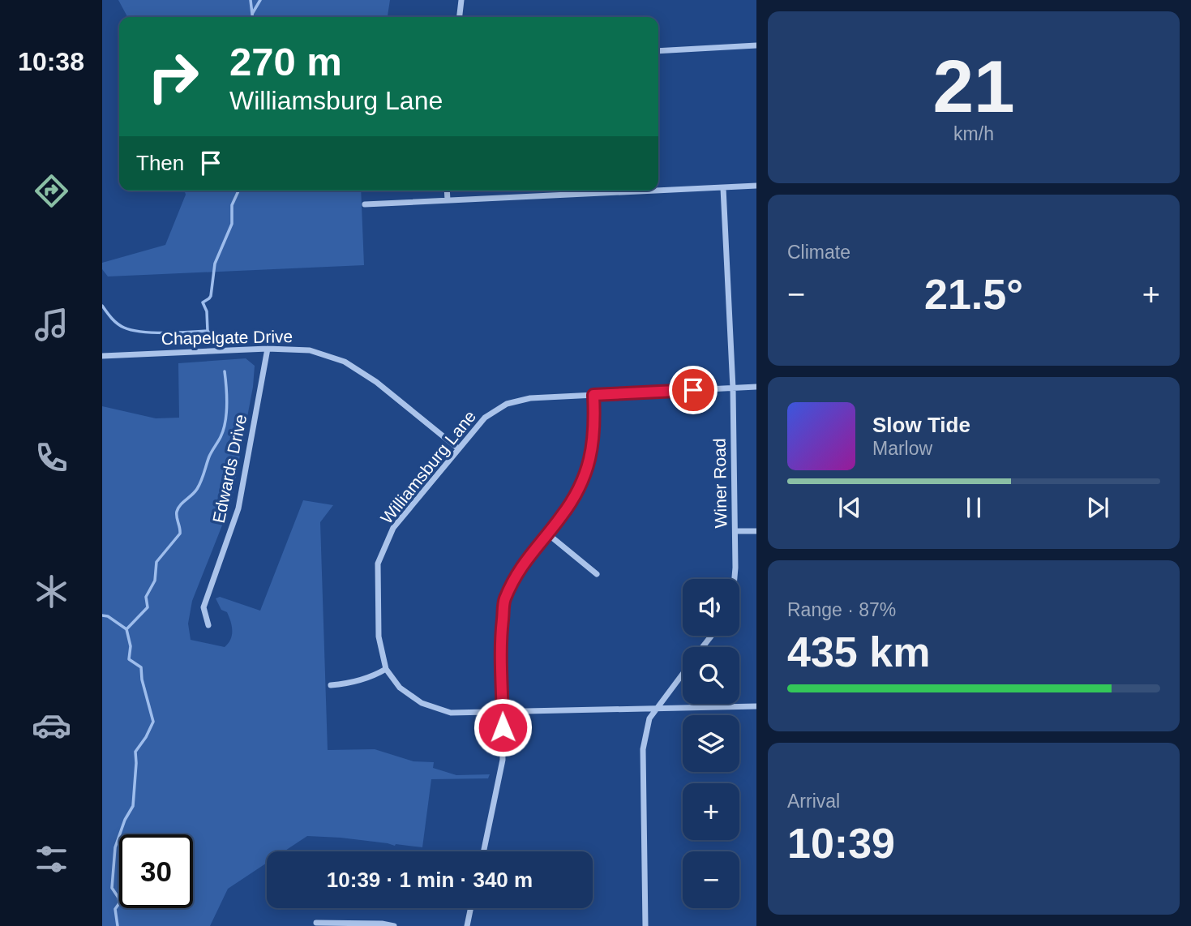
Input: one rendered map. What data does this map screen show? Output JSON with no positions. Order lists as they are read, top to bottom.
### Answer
{
  "streets": {
    "street": [
      "Chapelgate Drive",
      "Williamsburg Lane",
      "Edwards Drive",
      "Winer Road"
    ]
  },
  "crossings": [
    ["Chapelgate Drive", "Williamsburg Lane"],
    ["Chapelgate Drive", "Edwards Drive"],
    ["Williamsburg Lane", "Winer Road"]
  ],
  "page": {
    "tabs": "10:38",
    "tile": [
      ["21", "km/h"],
      "Climate",
      ["Range · 87%", "435 km"],
      ["Arrival", "10:39"]
    ],
    "turn": ["270 m", "Williamsburg Lane"],
    "then": "Then",
    "heat": ["−", "21.5°", "+"],
    "song": ["Slow Tide", "Marlow"],
    "map_buttons": ["+", "−"],
    "limit": "30",
    "trip": "10:39 · 1 min · 340 m"
  }
}
